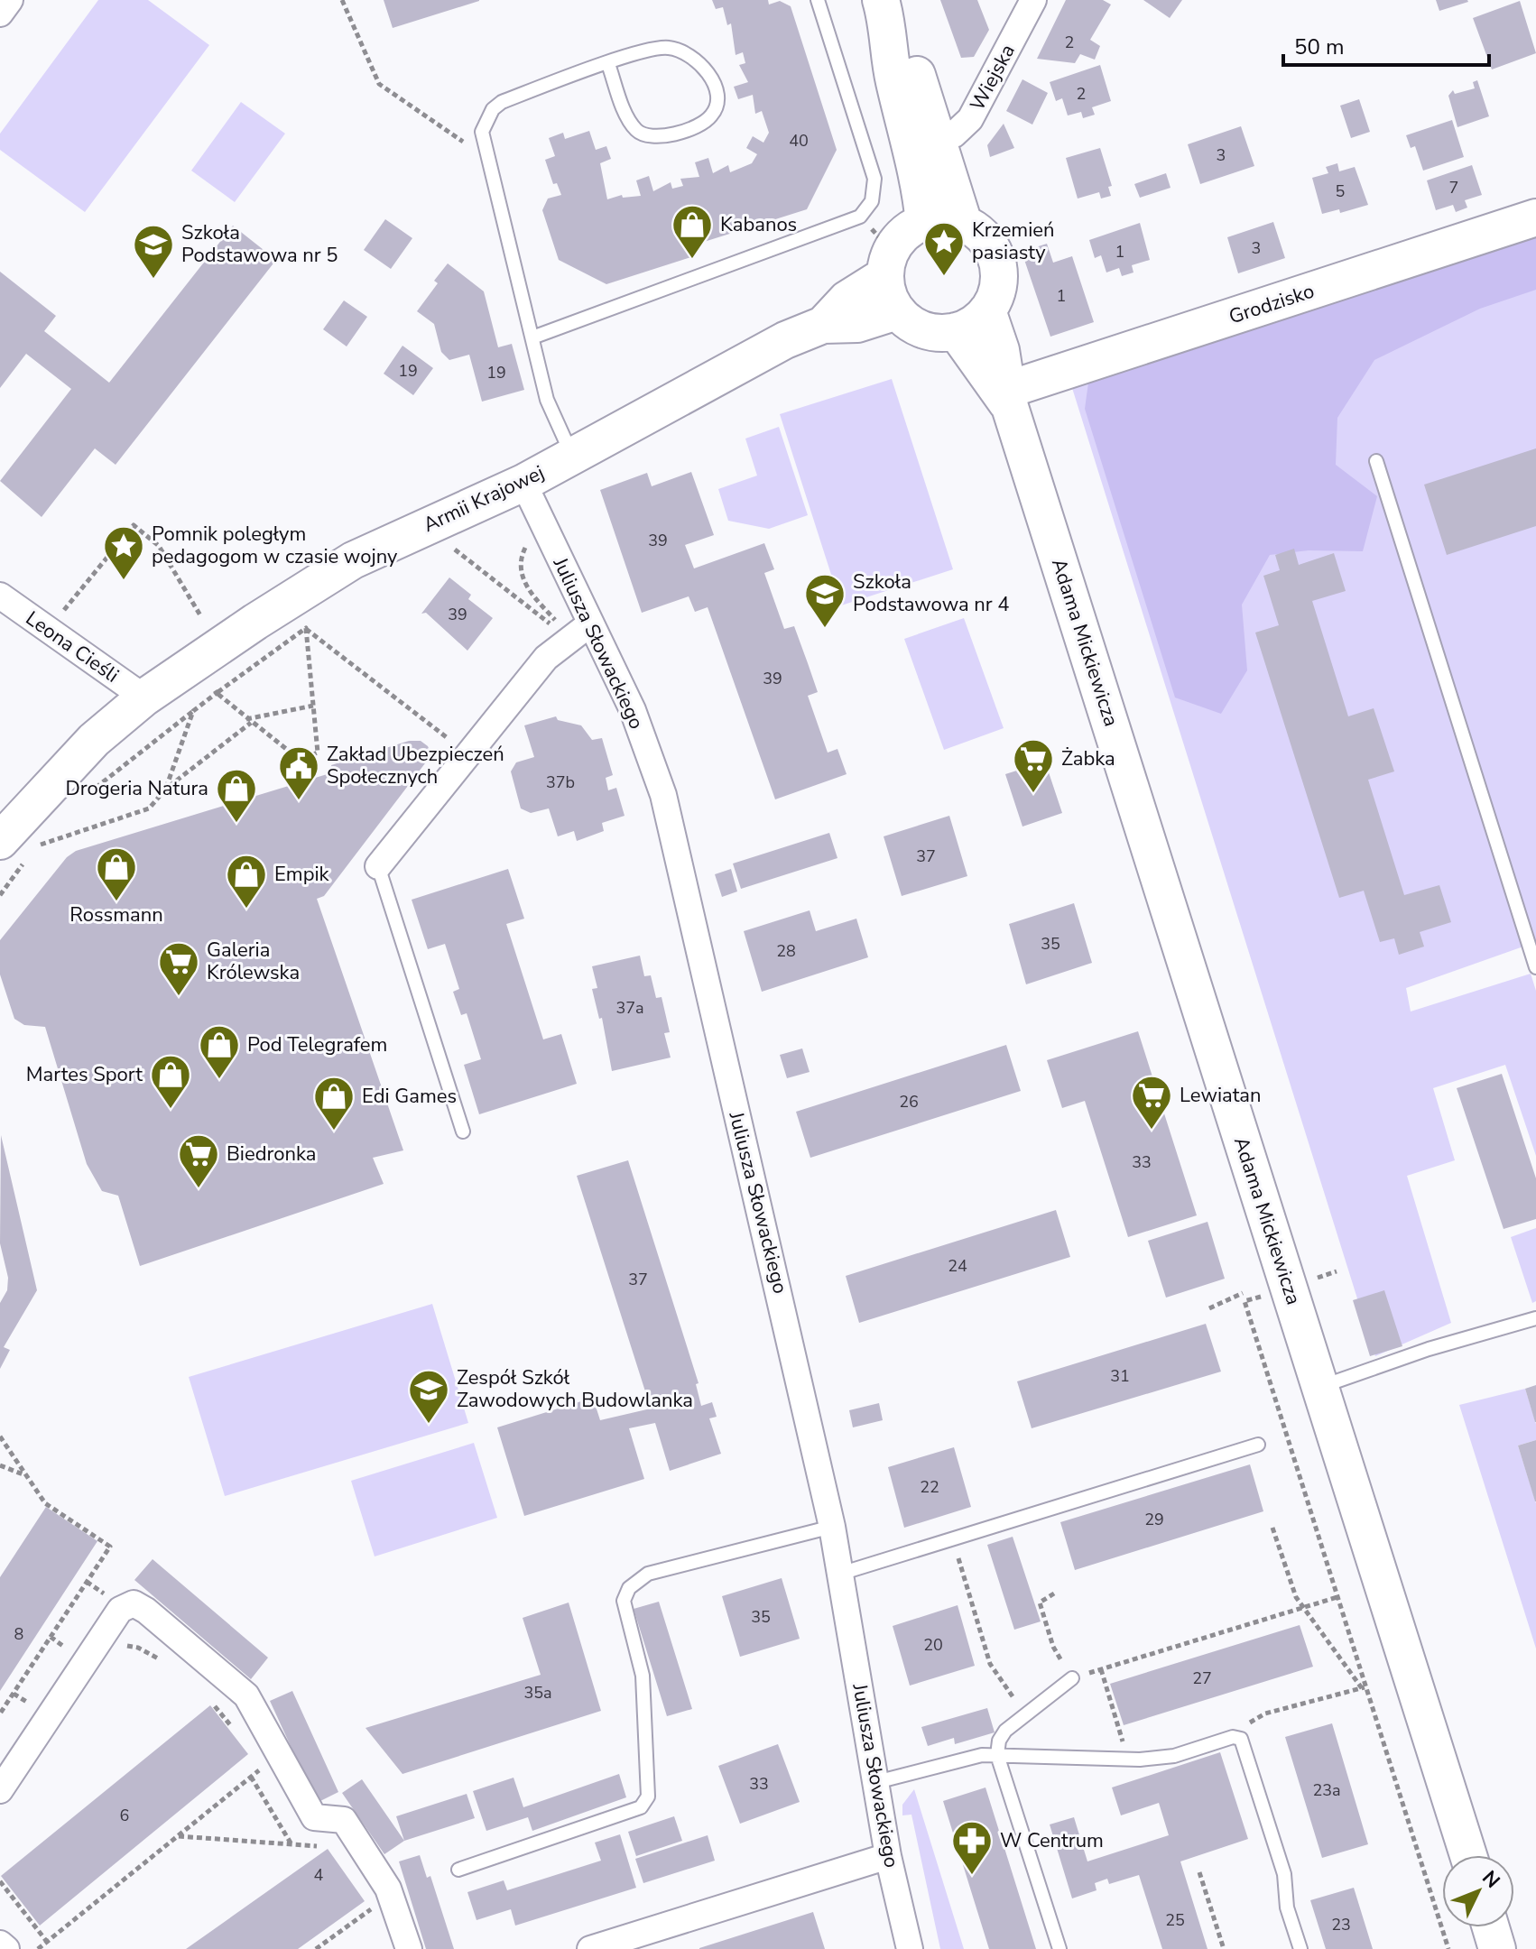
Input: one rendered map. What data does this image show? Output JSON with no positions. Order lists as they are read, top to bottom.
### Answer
{
  "streets": {
    "street": [
      "Wiejska",
      "Grodzisko",
      "Armii Krajowej",
      "Adama Mickiewicza",
      "Juliusza Słowackiego",
      "Leona Cieśli"
    ]
  },
  "crossings": [
    ["Grodzisko", "Adama Mickiewicza"],
    ["Armii Krajowej", "Adama Mickiewicza"],
    ["Armii Krajowej", "Juliusza Słowackiego"],
    ["Armii Krajowej", "Leona Cieśli"]
  ],
  "places": {
    "shop": [
      "Kabanos",
      "Drogeria Natura",
      "Rossmann",
      "Empik",
      "Pod Telegrafem",
      "Martes Sport",
      "Edi Games"
    ],
    "place": ["Krzemień pasiasty", "Pomnik poległym pedagogom w czasie wojny"],
    "school or university": ["Szkoła Podstawowa nr 5", "Szkoła Podstawowa nr 4", "Zespół Szkół Zawodowych Budowlanka"],
    "supermarket": [
      "Żabka",
      "Galeria Królewska",
      "Lewiatan",
      "Biedronka"
    ],
    "public building": ["Zakład Ubezpieczeń Społecznych"],
    "pharmacy": ["W Centrum"]
  },
  "house_numbers": [
    "2",
    "2",
    "40",
    "3",
    "7",
    "5",
    "3",
    "1",
    "1",
    "19",
    "19",
    "39",
    "39",
    "39",
    "37b",
    "37",
    "35",
    "28",
    "37a",
    "26",
    "33",
    "24",
    "37",
    "31",
    "22",
    "29",
    "35",
    "8",
    "20",
    "27",
    "35a",
    "33",
    "23a",
    "6",
    "4",
    "25",
    "23"
  ],
  "scale_bar": "50 m",
  "north": "top right"
}
